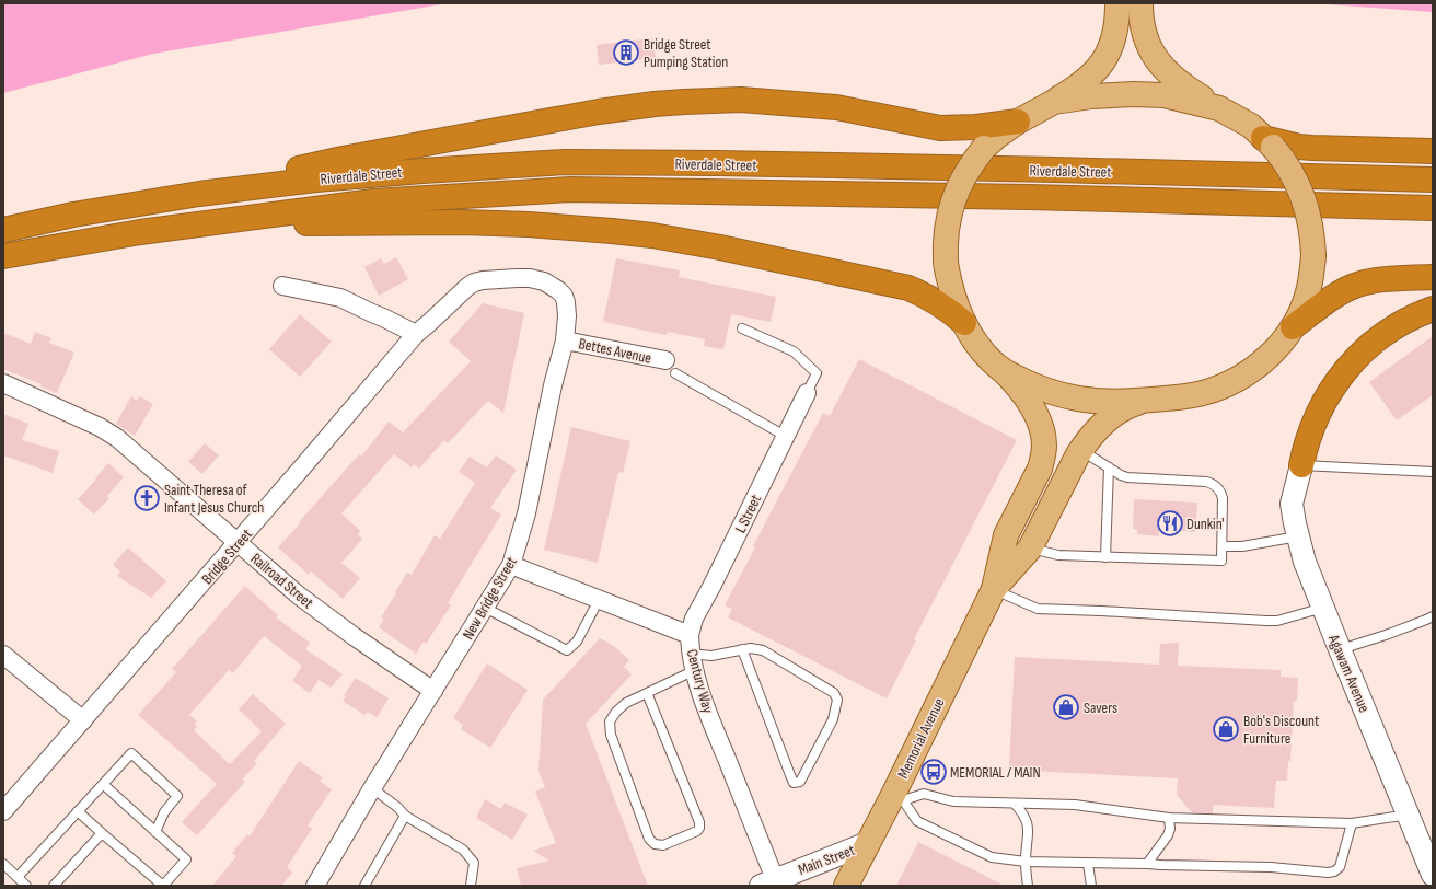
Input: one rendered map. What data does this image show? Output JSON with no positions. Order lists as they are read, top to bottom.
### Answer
{
  "streets": {
    "highway": ["Riverdale Street"],
    "main road": ["Memorial Avenue"],
    "street": [
      "Bettes Avenue",
      "L Street",
      "Bridge Street",
      "Railroad Street",
      "New Bridge Street",
      "Agawam Avenue",
      "Century Way",
      "Main Street"
    ]
  },
  "crossings": [
    ["Bettes Avenue", "New Bridge Street"],
    ["L Street", "Century Way"],
    ["Bridge Street", "Railroad Street"],
    ["Bridge Street", "New Bridge Street"],
    ["Railroad Street", "New Bridge Street"],
    ["New Bridge Street", "Century Way"],
    ["Century Way", "Main Street"],
    ["Memorial Avenue", "Main Street"]
  ],
  "places": {
    "building": ["Bridge Street Pumping Station"],
    "church": ["Saint Theresa of Infant Jesus Church"],
    "restaurant": ["Dunkin'"],
    "shop": ["Savers", "Bob's Discount Furniture"],
    "bus stop": ["MEMORIAL / MAIN"]
  }
}
